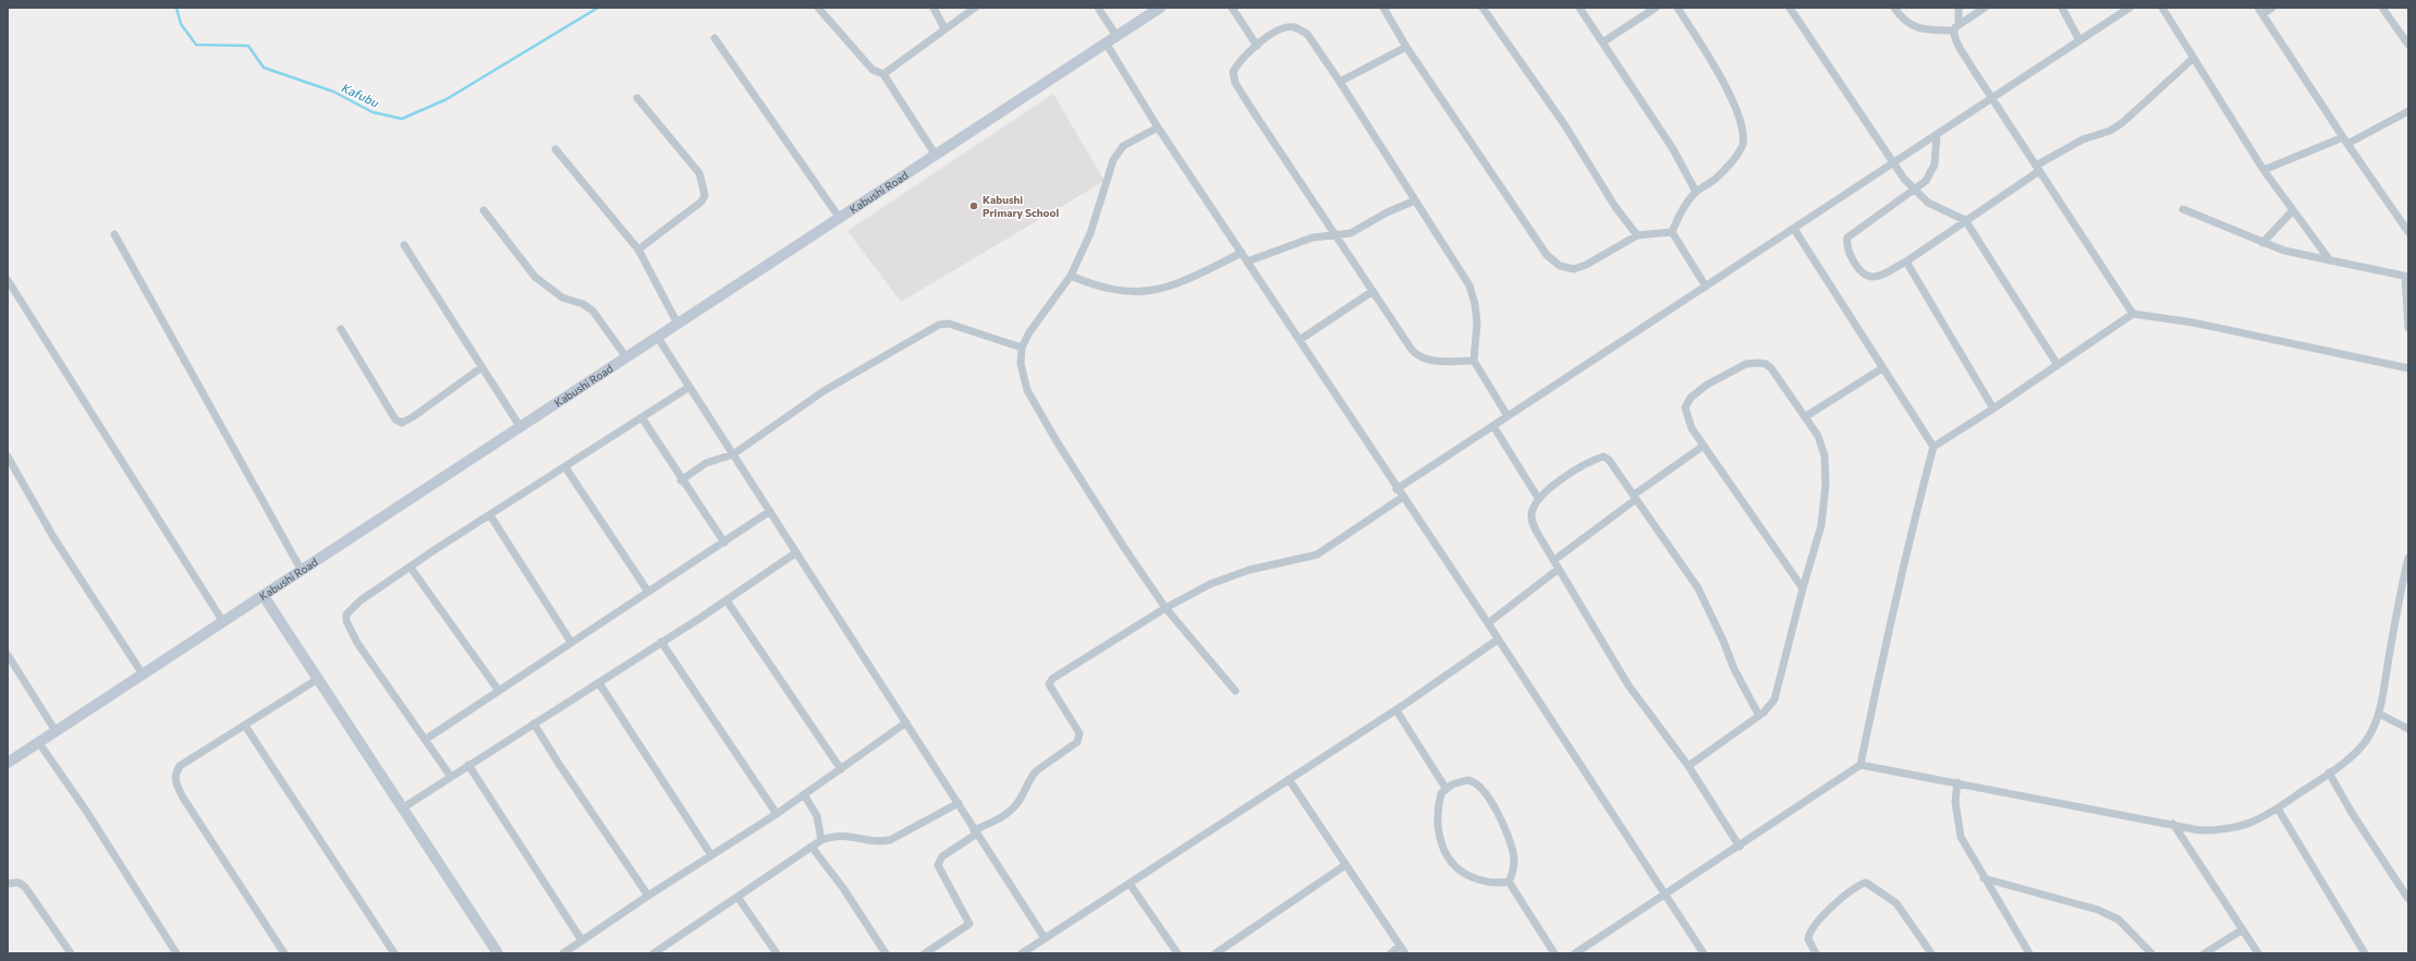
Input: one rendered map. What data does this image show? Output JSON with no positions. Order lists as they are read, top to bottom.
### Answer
{
  "streets": {
    "main road": ["Kabushi Road"]
  },
  "water": ["Kafubu"],
  "places": ["Kabushi Primary School"]
}
